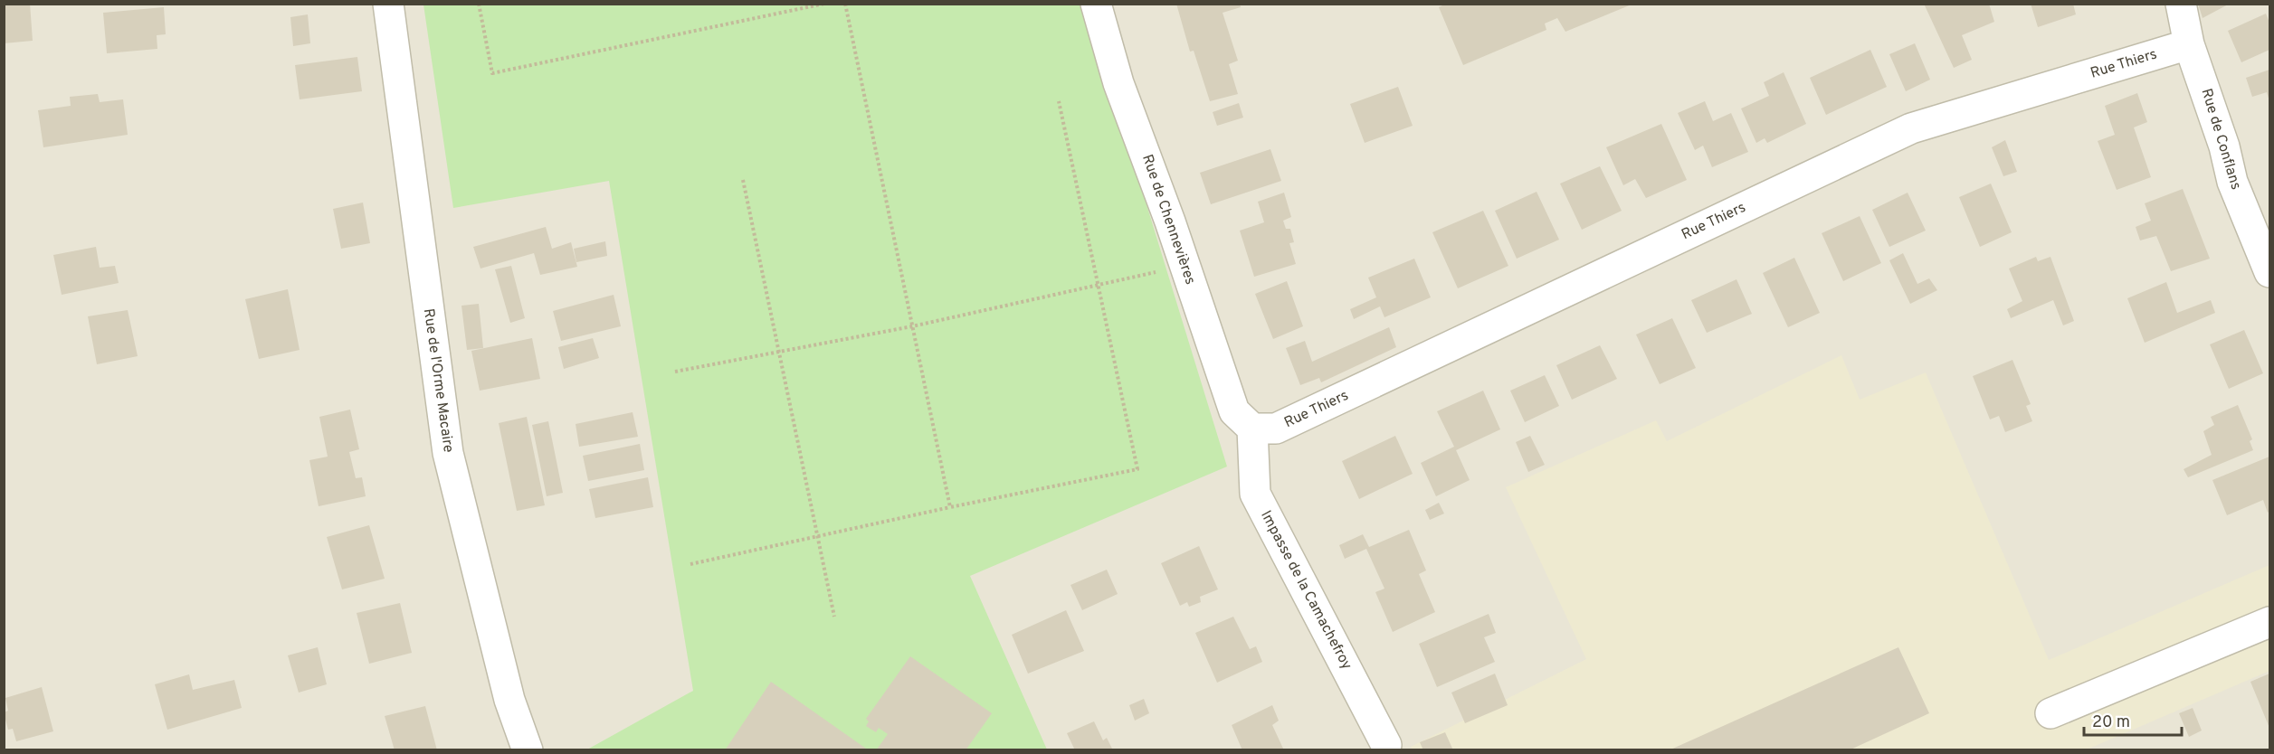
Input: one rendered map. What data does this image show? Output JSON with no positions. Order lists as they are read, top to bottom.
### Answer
{
  "streets": {
    "street": [
      "Rue Thiers",
      "Rue de Conflans",
      "Rue de Chennevières",
      "Rue de l'Orme Macaire",
      "Impasse de la Camachefroy"
    ]
  },
  "crossings": [
    ["Rue Thiers", "Rue de Conflans"],
    ["Rue Thiers", "Rue de Chennevières"],
    ["Rue Thiers", "Impasse de la Camachefroy"],
    ["Rue de Chennevières", "Impasse de la Camachefroy"]
  ],
  "scale_bar": "20 m"
}
